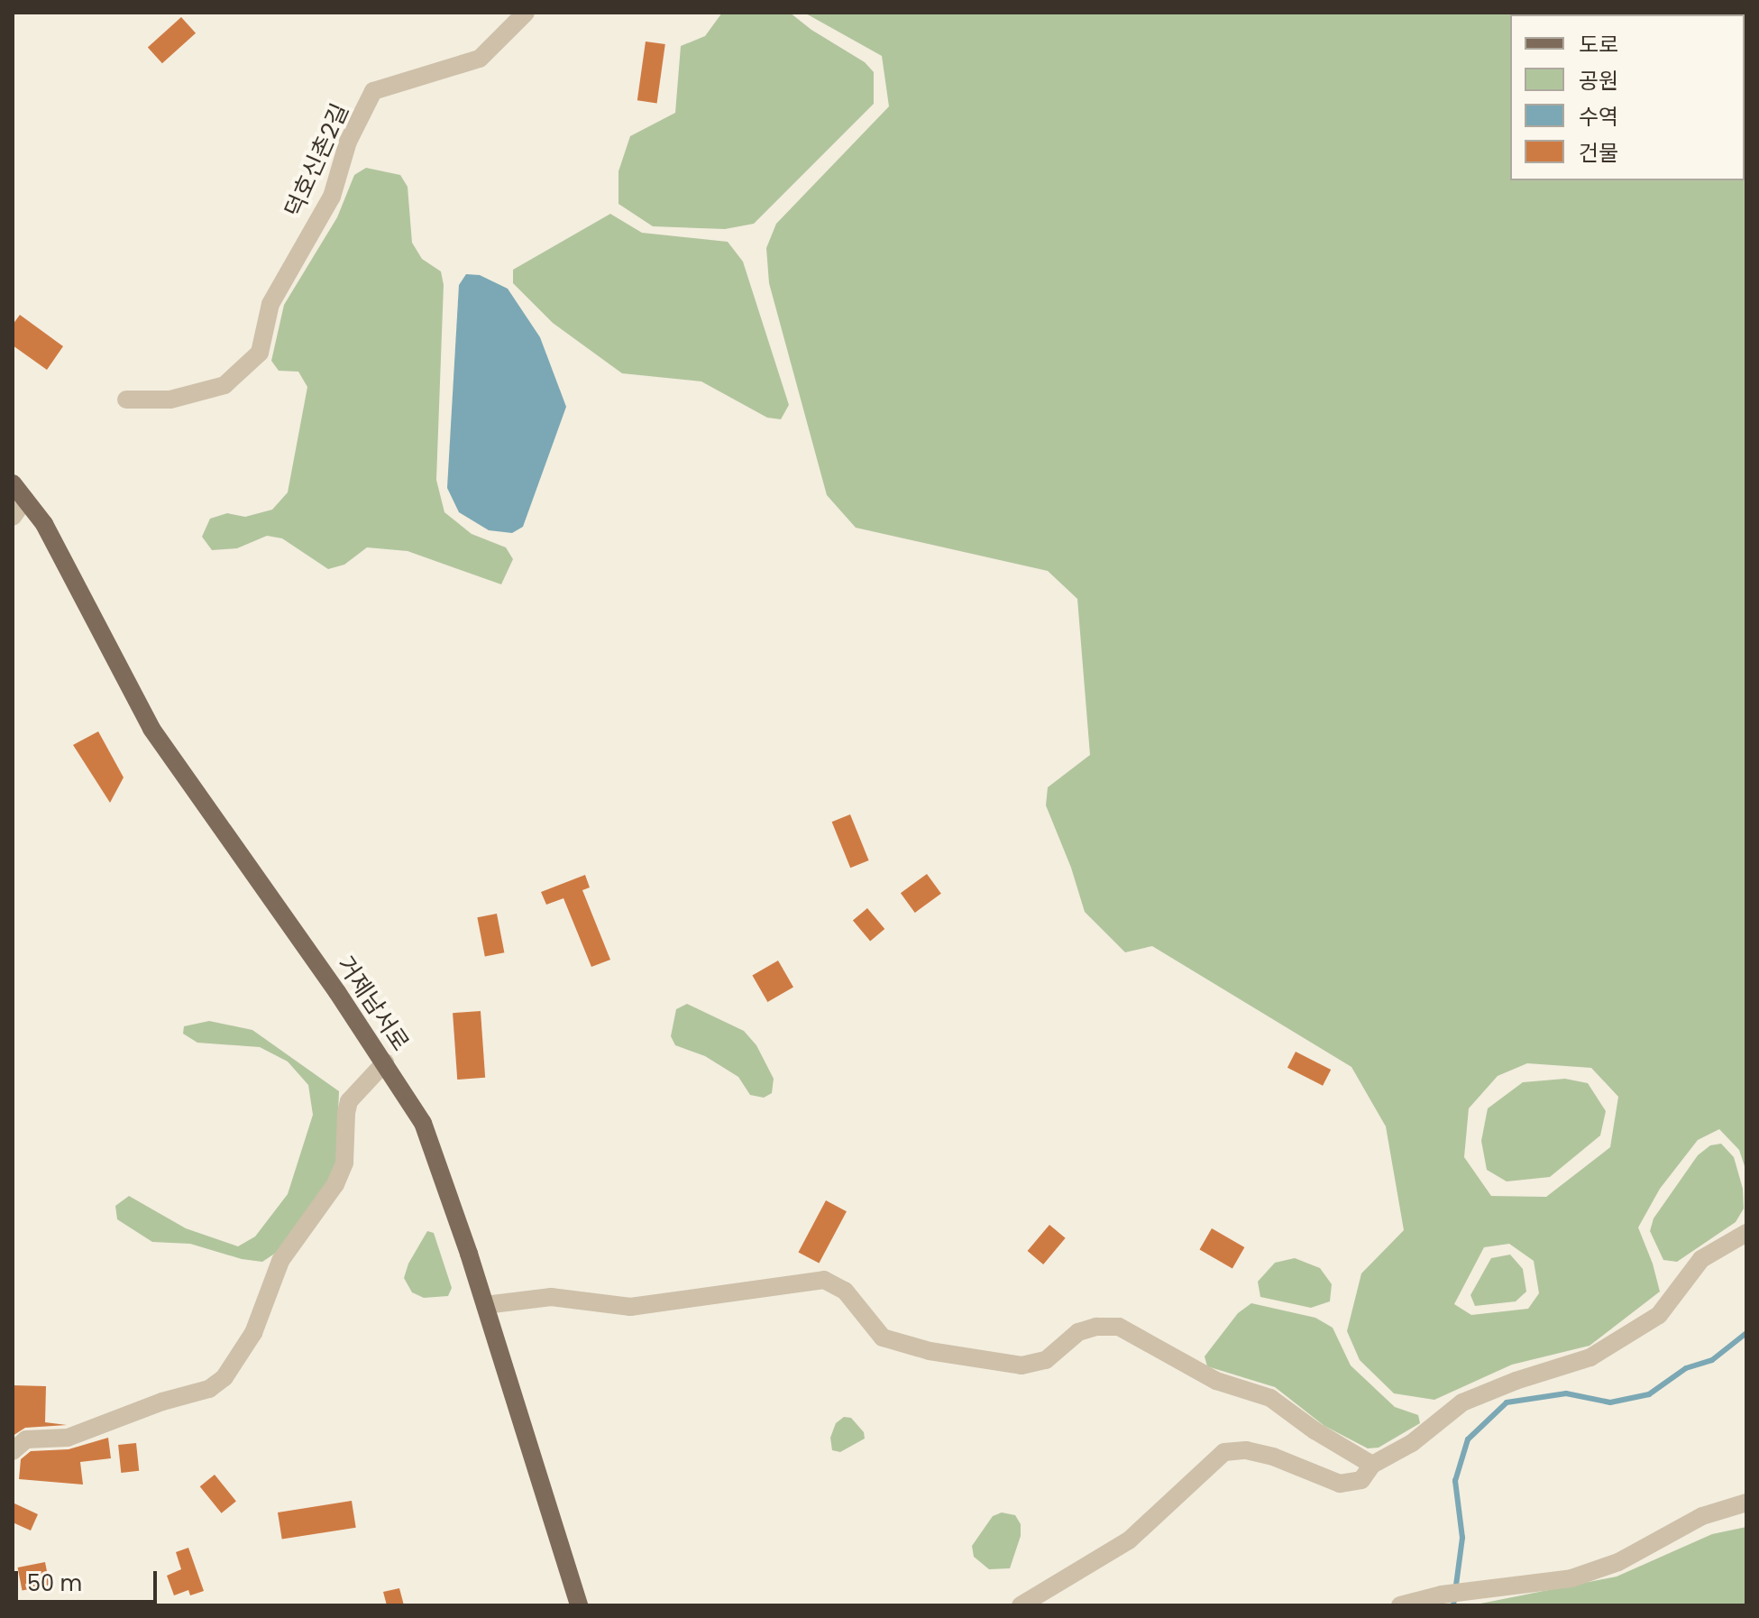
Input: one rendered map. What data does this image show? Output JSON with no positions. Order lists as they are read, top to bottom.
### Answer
{
  "streets": {
    "main road": ["거제남서로"],
    "street": ["덕호신촌2길"]
  },
  "legend": [
    "도로",
    "공원",
    "수역",
    "건물"
  ],
  "scale_bar": "50 m"
}
